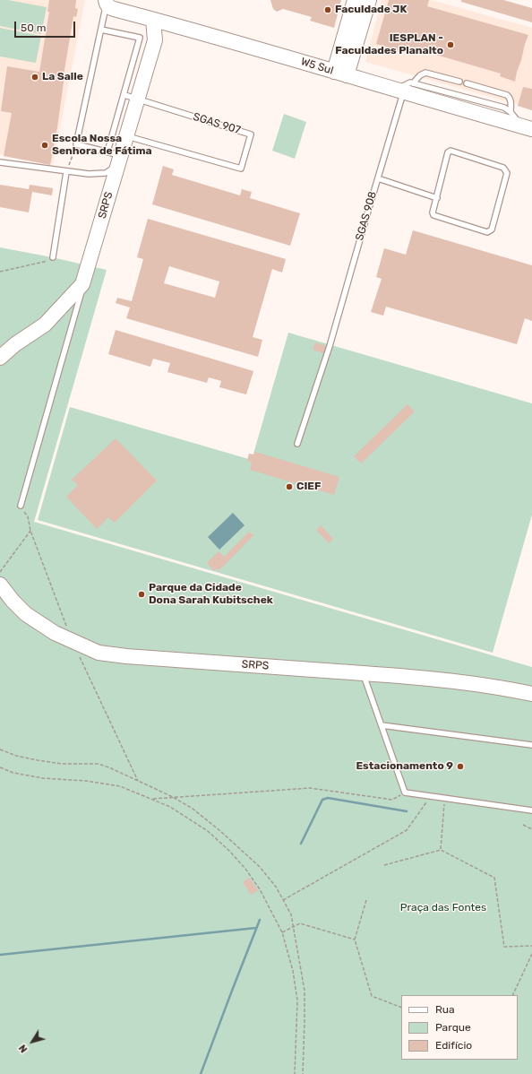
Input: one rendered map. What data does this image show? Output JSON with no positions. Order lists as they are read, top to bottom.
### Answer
{
  "streets": {
    "main road": ["W5 Sul", "SRPS"],
    "lane": ["SGAS 907", "SGAS 908"]
  },
  "crossings": [
    ["W5 Sul", "SRPS"],
    ["W5 Sul", "SGAS 908"],
    ["SGAS 907", "SRPS"]
  ],
  "parks": ["Praça das Fontes"],
  "places": [
    "Faculdade JK",
    "IESPLAN - Faculdades Planalto",
    "La Salle",
    "Escola Nossa Senhora de Fátima",
    "CIEF",
    "Parque da Cidade Dona Sarah Kubitschek",
    "Estacionamento 9"
  ],
  "legend": ["Rua", "Parque", "Edifício"],
  "scale_bar": "50 m",
  "north": "bottom left"
}
